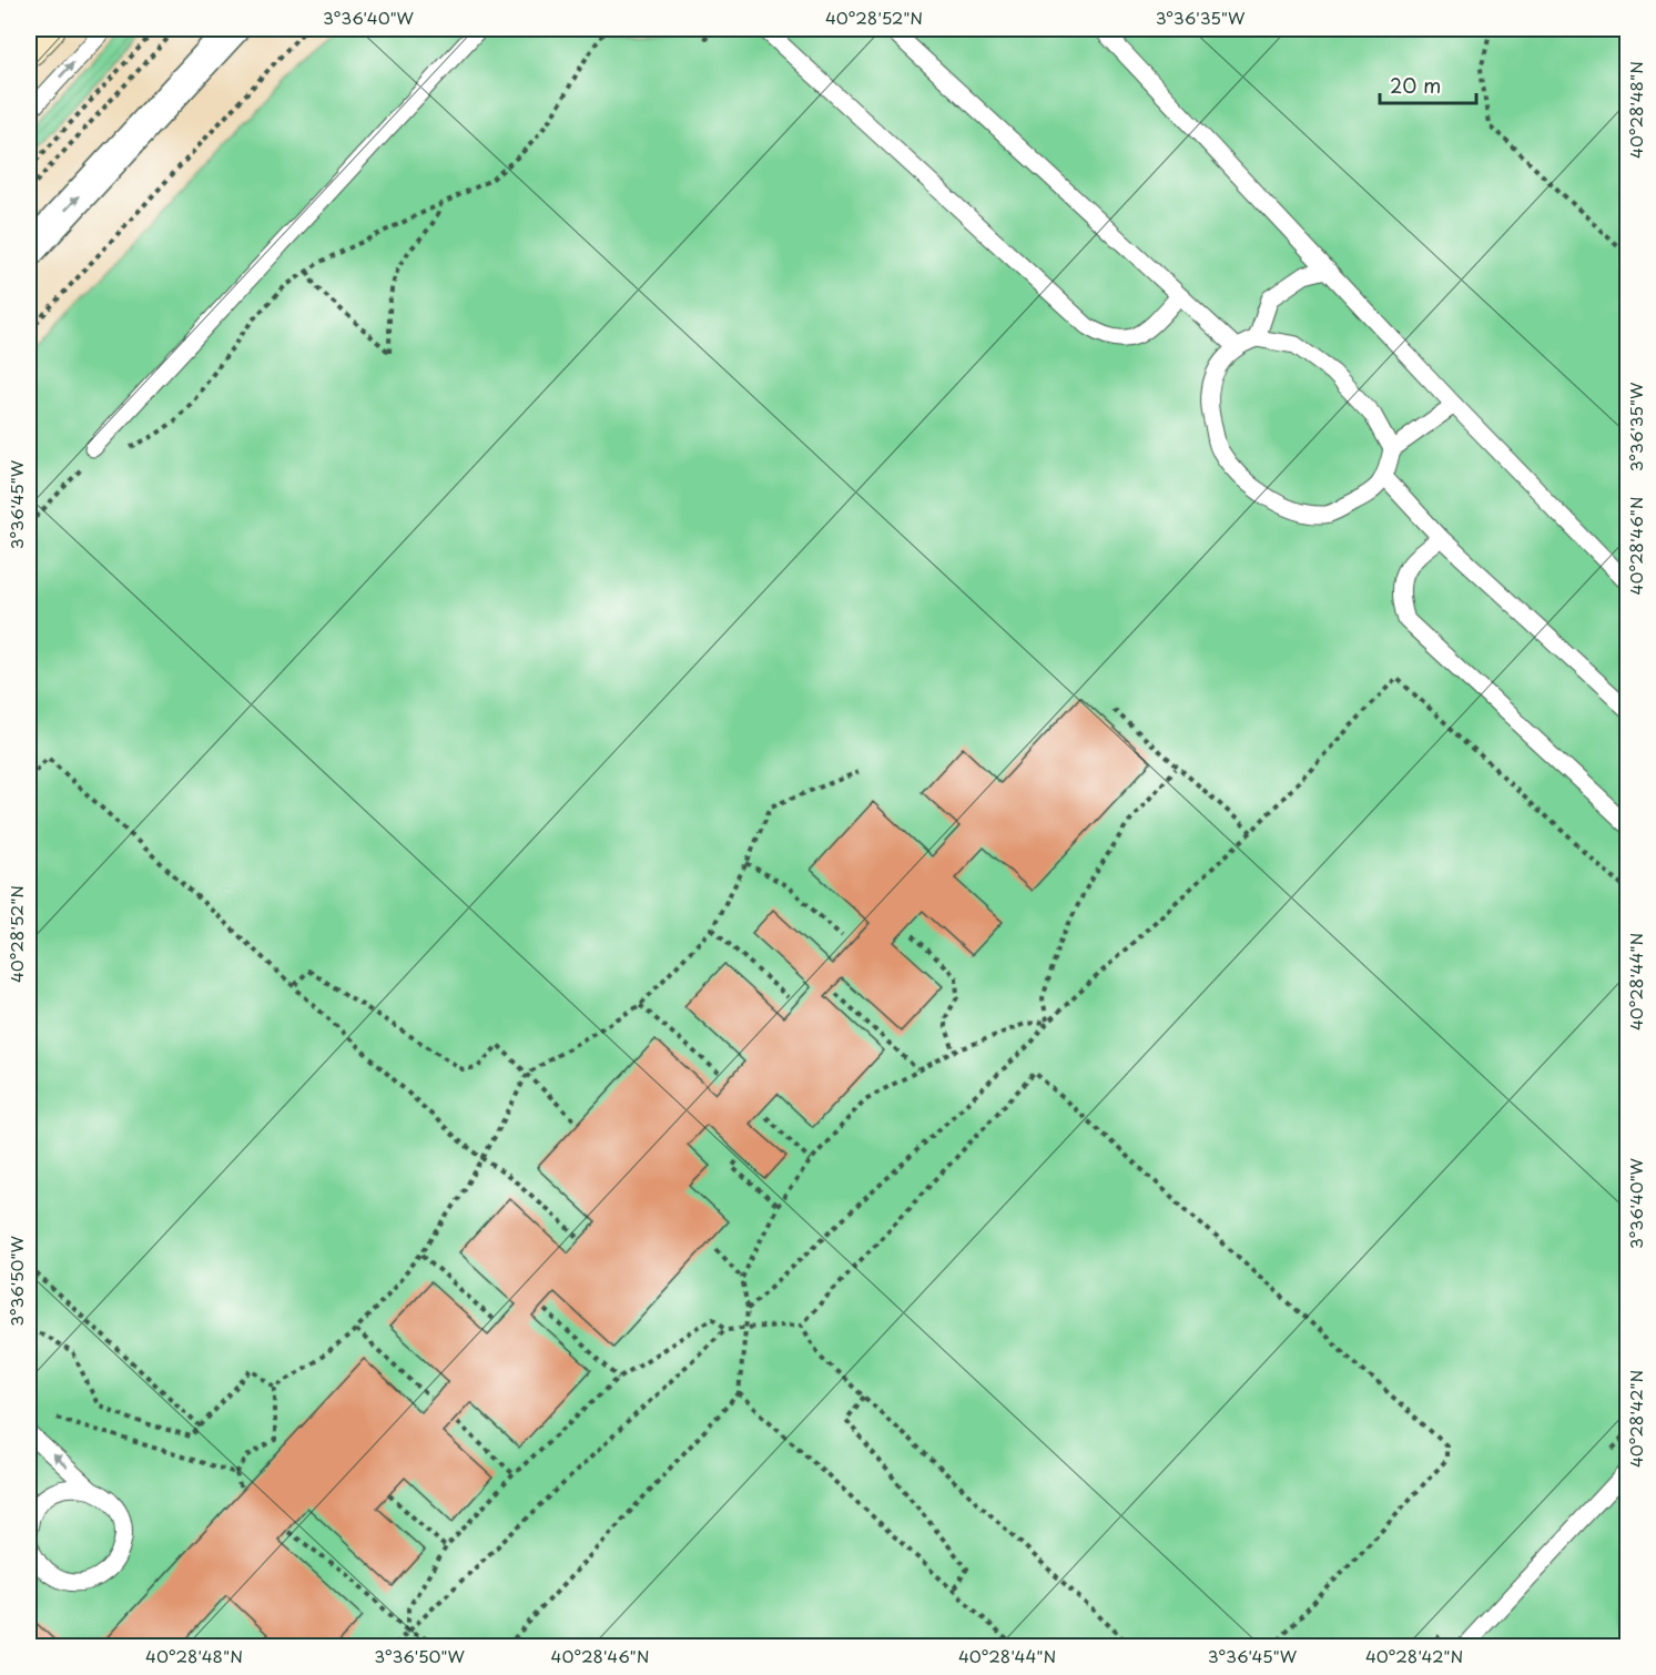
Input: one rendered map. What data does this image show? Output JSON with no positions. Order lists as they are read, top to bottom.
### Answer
{
  "scale_bar": "20 m",
  "coordinates": [
    "3°36'40\"W",
    "40°28'52\"N",
    "3°36'35\"W",
    "40°28'48\"N",
    "3°36'45\"W",
    "40°28'46\"N",
    "40°28'44\"N",
    "3°36'50\"W",
    "40°28'42\"N"
  ]
}
